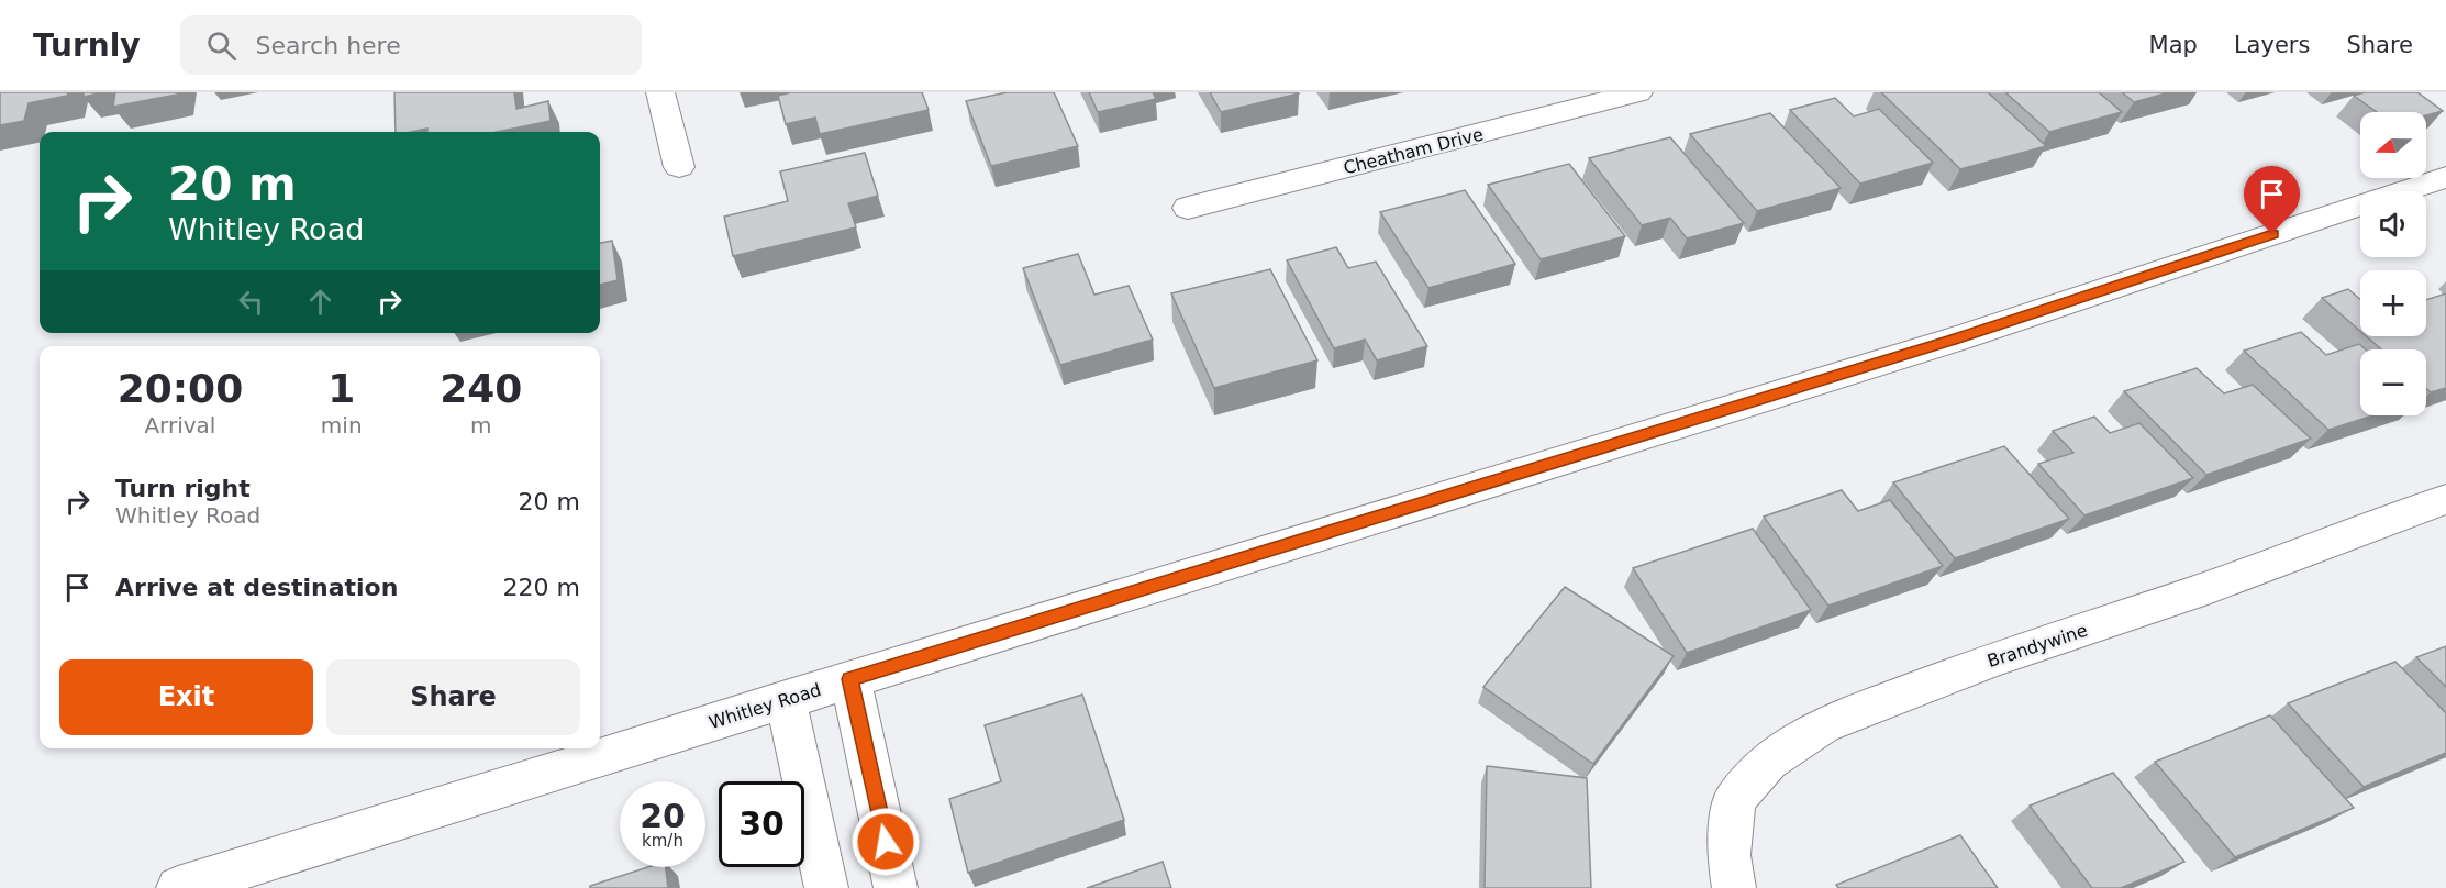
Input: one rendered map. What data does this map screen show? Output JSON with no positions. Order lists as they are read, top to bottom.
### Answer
{
  "streets": {
    "street": ["Cheatham Drive", "Brandywine", "Whitley Road"]
  },
  "north": "left",
  "page": {
    "header": "Turnly",
    "search": "Search here",
    "nav": ["Map", "Layers", "Share"],
    "map_buttons": ["+", "−"],
    "turn": ["20 m", "Whitley Road"],
    "eta": [
      "20:00",
      "Arrival",
      "1",
      "min",
      "240",
      "m"
    ],
    "list": [
      {
        "name": "Turn right",
        "note": "Whitley Road",
        "value": "20 m"
      },
      {
        "name": "Arrive at destination",
        "value": "220 m"
      }
    ],
    "buttons": ["Exit", "Share"],
    "speed": "20 km/h",
    "limit": "30"
  }
}
